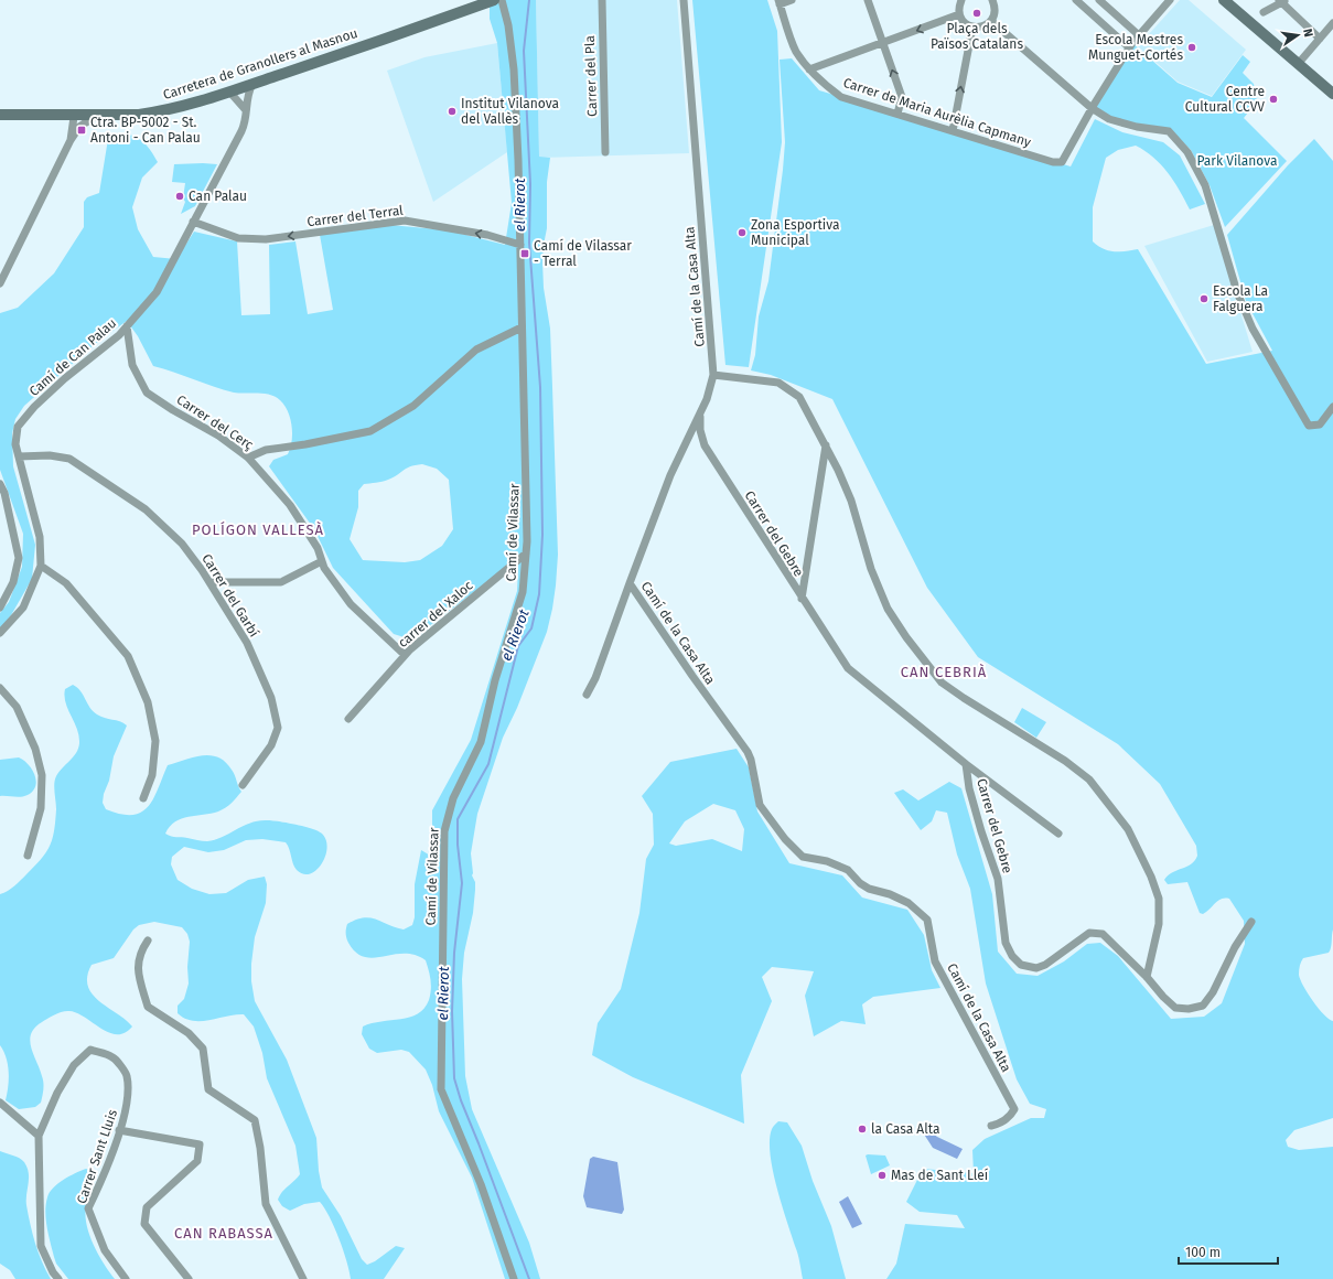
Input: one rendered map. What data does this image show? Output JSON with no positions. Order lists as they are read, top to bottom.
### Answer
{
  "streets": {
    "main road": ["Carretera de Granollers al Masnou"],
    "street": [
      "Carrer del Pla",
      "Carrer de Maria Aurèlia Capmany",
      "Carrer del Terral",
      "Camí de la Casa Alta",
      "Camí de Can Palau",
      "Carrer del Cerç",
      "Camí de Vilassar",
      "Carrer del Gebre",
      "Carrer del Garbí",
      "carrer del Xaloc",
      "Carrer Sant Lluis"
    ]
  },
  "crossings": [
    ["Carretera de Granollers al Masnou", "Camí de Can Palau"],
    ["Carrer del Terral", "Camí de Can Palau"],
    ["Carrer del Terral", "Camí de Vilassar"],
    ["Camí de la Casa Alta", "Carrer del Gebre"],
    ["Camí de Can Palau", "Carrer del Cerç"],
    ["Camí de Can Palau", "Carrer del Garbí"],
    ["Carrer del Cerç", "carrer del Xaloc"],
    ["Camí de Vilassar", "carrer del Xaloc"]
  ],
  "one_way": ["Carrer del Terral"],
  "districts": ["POLÍGON VALLESÀ", "CAN CEBRIÀ", "CAN RABASSA"],
  "water": ["el Rierot"],
  "parks": ["Park Vilanova"],
  "places": {
    "other": [
      "Plaça dels Països Catalans",
      "Escola Mestres Munguet-Cortés",
      "Centre Cultural CCVV",
      "Institut Vilanova del Vallès",
      "Can Palau",
      "Zona Esportiva Municipal",
      "Escola La Falguera",
      "la Casa Alta",
      "Mas de Sant Lleí"
    ],
    "transit": ["Ctra. BP-5002 - St. Antoni - Can Palau", "Camí de Vilassar - Terral"]
  },
  "scale_bar": "100 m",
  "north": "right"
}
